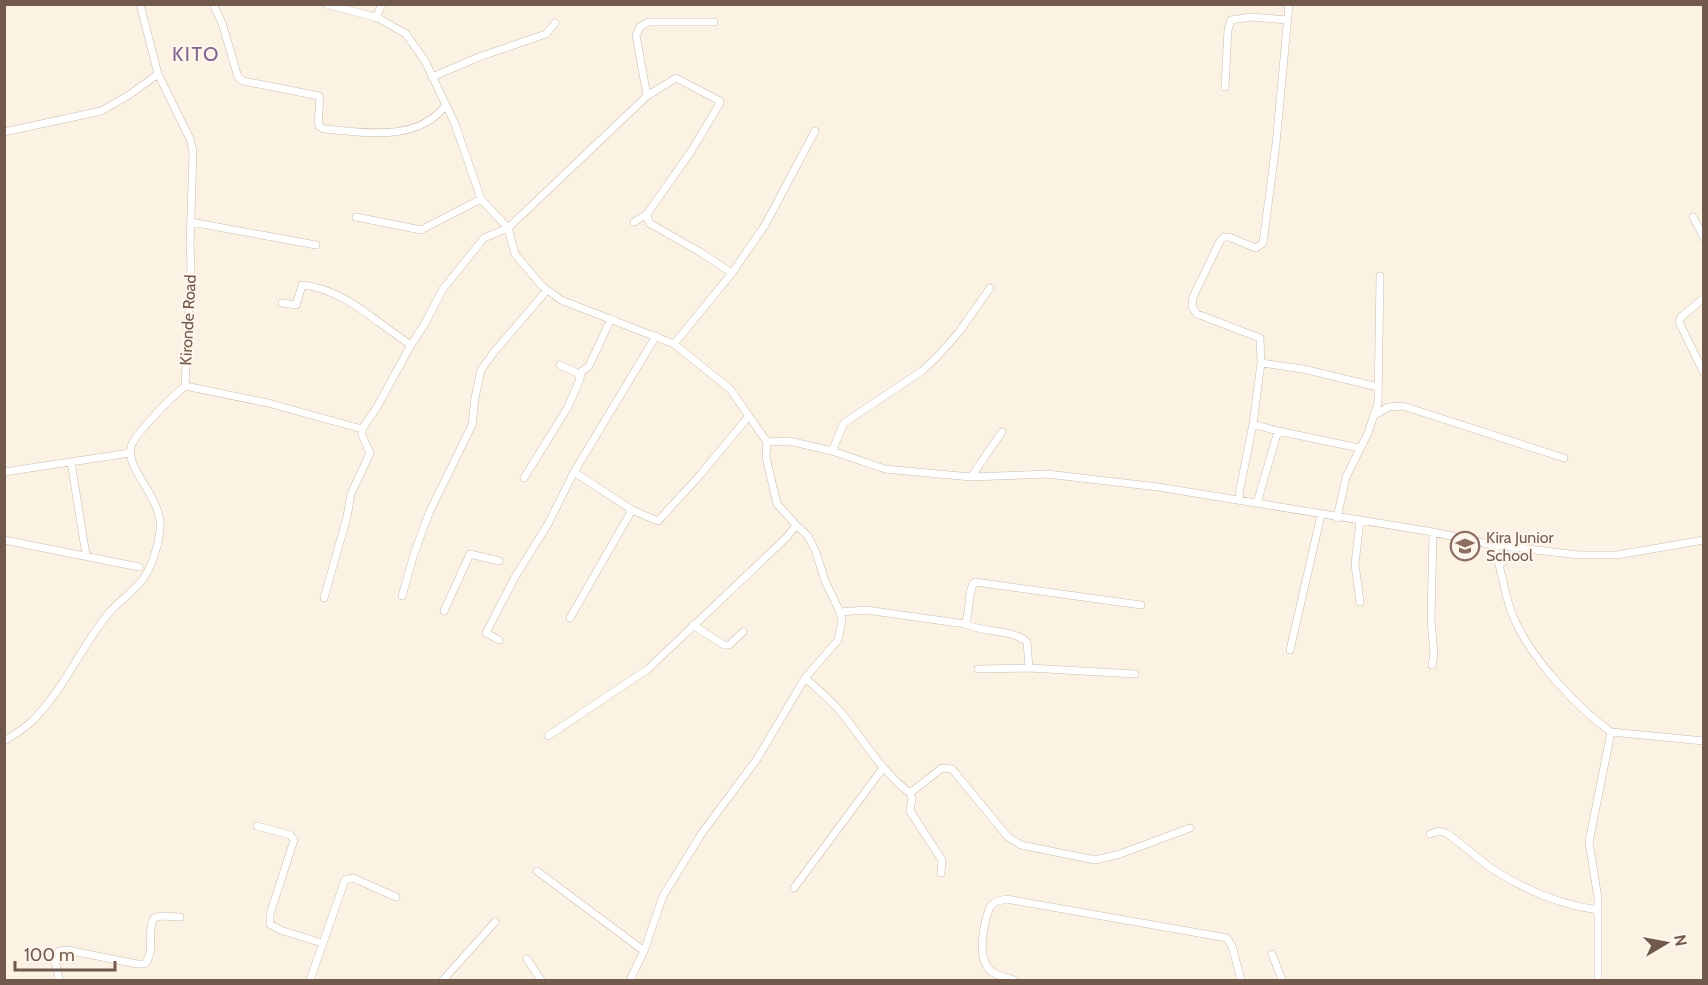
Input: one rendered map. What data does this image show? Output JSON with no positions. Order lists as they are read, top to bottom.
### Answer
{
  "streets": {
    "street": ["Kironde Road"]
  },
  "districts": ["KITO"],
  "places": {
    "school or university": ["Kira Junior School"]
  },
  "scale_bar": "100 m",
  "north": "right"
}
